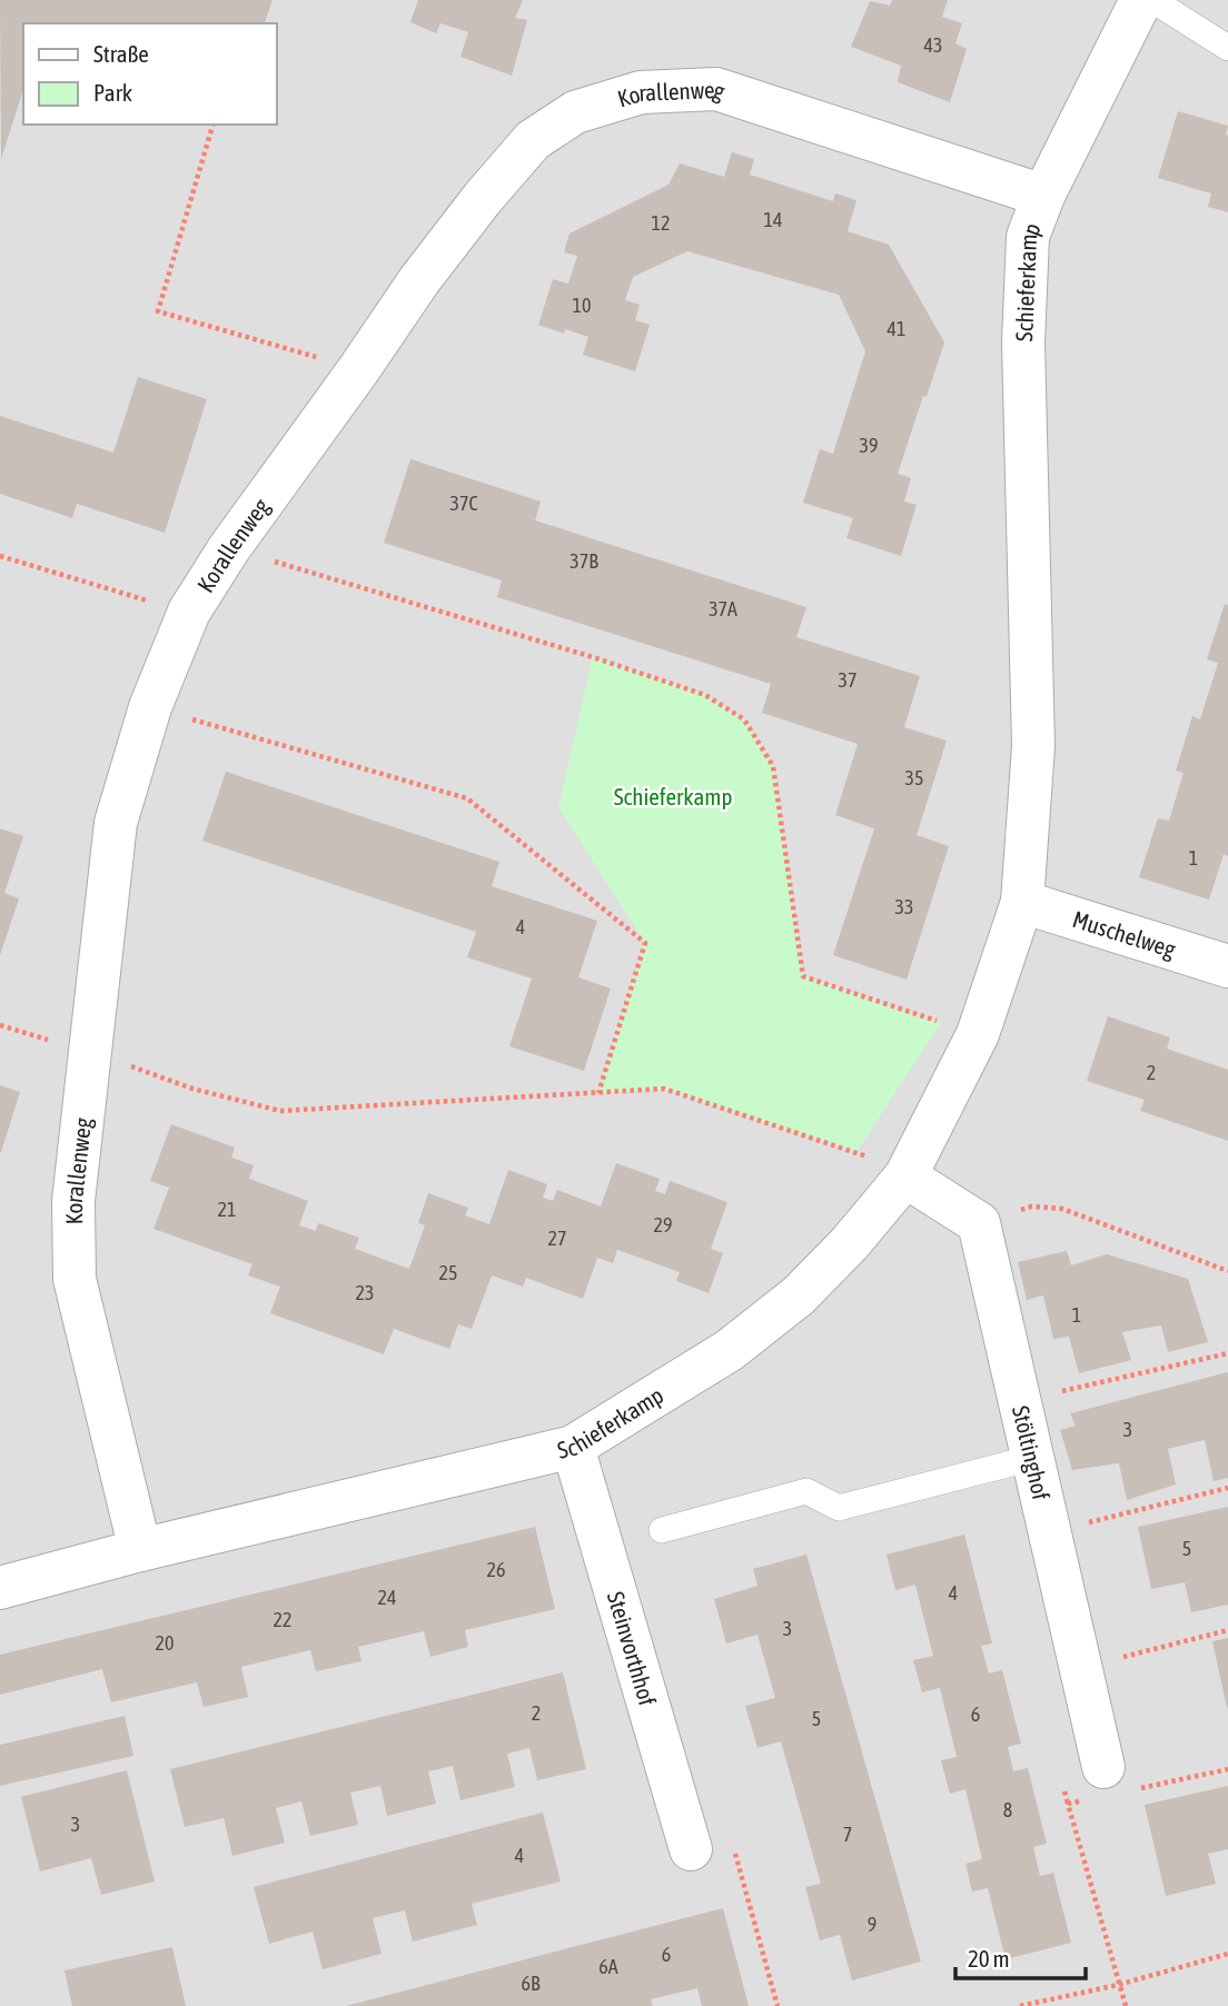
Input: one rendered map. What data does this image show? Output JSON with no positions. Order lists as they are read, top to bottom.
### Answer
{
  "streets": {
    "street": [
      "Korallenweg",
      "Schieferkamp",
      "Muschelweg",
      "Stöltinghof",
      "Steinvorthhof"
    ]
  },
  "crossings": [
    ["Korallenweg", "Schieferkamp"],
    ["Schieferkamp", "Muschelweg"],
    ["Schieferkamp", "Steinvorthhof"]
  ],
  "parks": ["Schieferkamp"],
  "house_numbers": [
    "43",
    "14",
    "12",
    "10",
    "41",
    "39",
    "37C",
    "37B",
    "37A",
    "37",
    "35",
    "1",
    "33",
    "4",
    "2",
    "21",
    "29",
    "27",
    "25",
    "23",
    "1",
    "3",
    "5",
    "26",
    "4",
    "24",
    "22",
    "3",
    "20",
    "2",
    "6",
    "5",
    "8",
    "3",
    "7",
    "4",
    "9",
    "6",
    "6A",
    "6B"
  ],
  "legend": ["Straße", "Park"],
  "scale_bar": "20 m"
}
